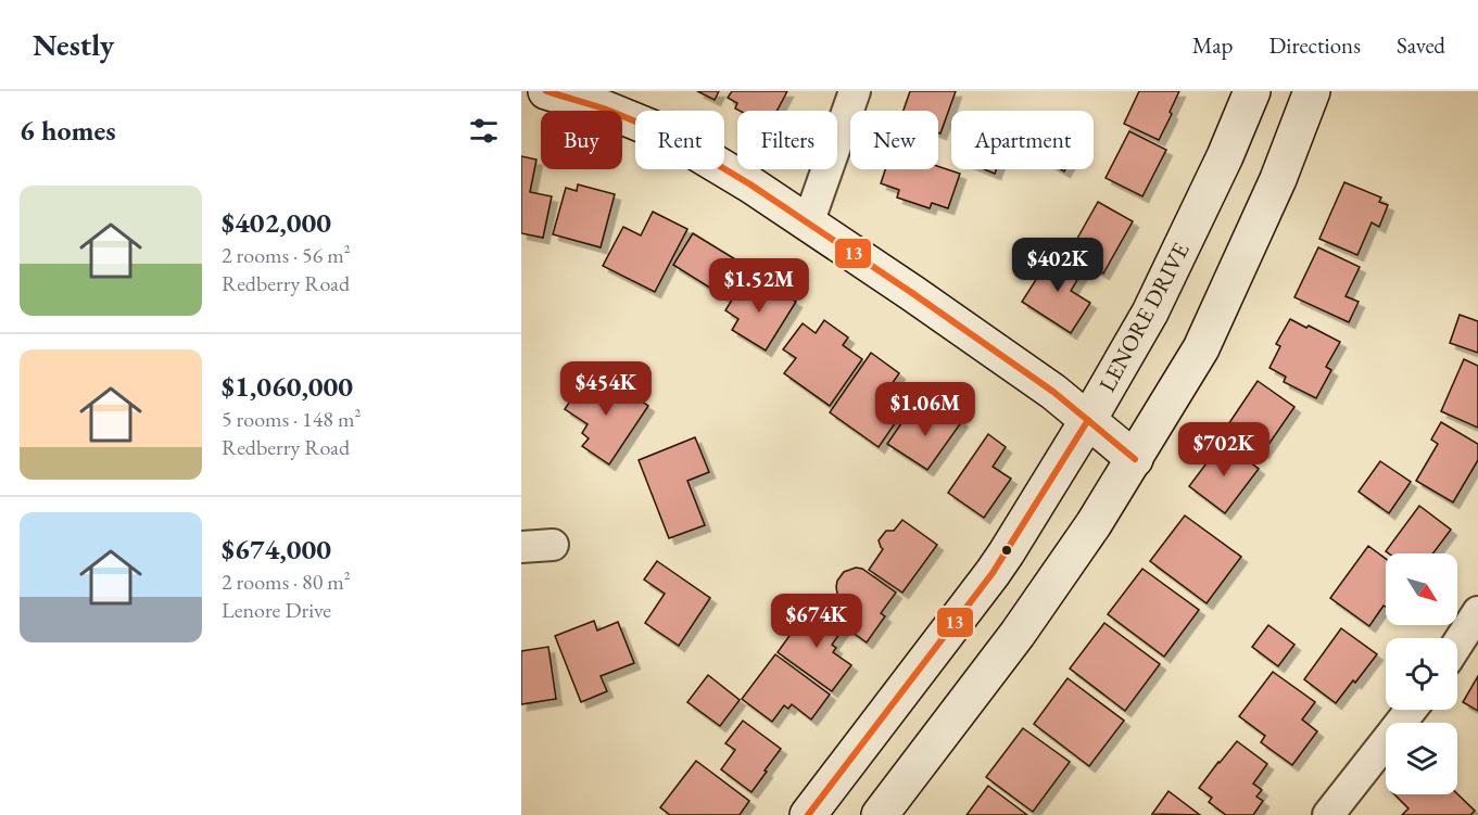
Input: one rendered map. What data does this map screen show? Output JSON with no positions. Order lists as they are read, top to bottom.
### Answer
{
  "streets": {
    "main road": ["LENORE DRIVE"]
  },
  "lines": ["transit line 13"],
  "north": "bottom right",
  "page": {
    "header": "Nestly",
    "nav": ["Map", "Directions", "Saved"],
    "heading": "6 homes",
    "chip": [
      "Buy",
      "Rent",
      "Filters",
      "New",
      "Apartment"
    ],
    "list": [
      {
        "name": "$402,000",
        "note": "2 rooms · 56 m² · Redberry Road"
      },
      {
        "name": "$1,060,000",
        "note": "5 rooms · 148 m² · Redberry Road"
      },
      {
        "name": "$674,000",
        "note": "2 rooms · 80 m² · Lenore Drive"
      }
    ],
    "price": [
      "$402K",
      "$1.52M",
      "$454K",
      "$1.06M",
      "$702K",
      "$674K"
    ]
  }
}
